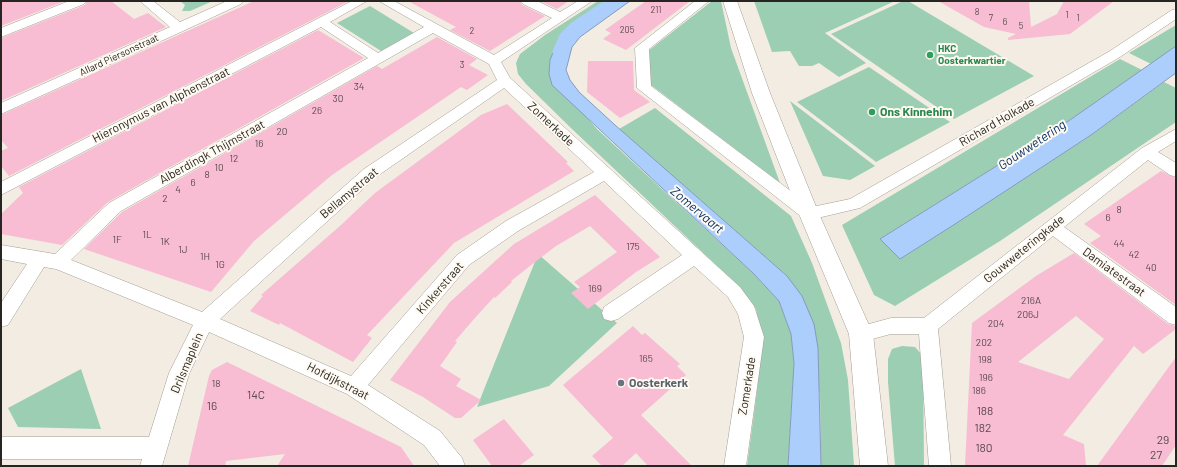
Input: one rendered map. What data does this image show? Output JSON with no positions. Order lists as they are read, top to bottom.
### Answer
{
  "streets": {
    "street": [
      "Allard Piersonstraat",
      "Hieronymus van Alphenstraat",
      "Richard Holkade",
      "Zomerkade",
      "Alberdingk Thijmstraat",
      "Bellamystraat",
      "Gouwweteringkade",
      "Damiatestraat",
      "Kinkerstraat",
      "Drilsmaplein",
      "Hofdijkstraat"
    ]
  },
  "crossings": [
    ["Zomerkade", "Bellamystraat"],
    ["Zomerkade", "Kinkerstraat"],
    ["Alberdingk Thijmstraat", "Drilsmaplein"],
    ["Bellamystraat", "Drilsmaplein"],
    ["Bellamystraat", "Hofdijkstraat"],
    ["Gouwweteringkade", "Damiatestraat"],
    ["Kinkerstraat", "Hofdijkstraat"],
    ["Drilsmaplein", "Hofdijkstraat"]
  ],
  "water": ["Gouwwetering", "Zomervaart"],
  "places": ["HKC Oosterkwartier", "Ons Kinnehim", "Oosterkerk"],
  "house_numbers": [
    "211",
    "8",
    "1",
    "7",
    "1",
    "6",
    "5",
    "205",
    "2",
    "3",
    "34",
    "30",
    "26",
    "20",
    "16",
    "12",
    "10",
    "8",
    "6",
    "4",
    "2",
    "8",
    "6",
    "1L",
    "1F",
    "1K",
    "44",
    "175",
    "1J",
    "42",
    "1H",
    "1G",
    "40",
    "169",
    "216A",
    "206J",
    "204",
    "202",
    "165",
    "198",
    "196",
    "18",
    "186",
    "14C",
    "16",
    "188",
    "182",
    "29",
    "180",
    "27"
  ]
}
